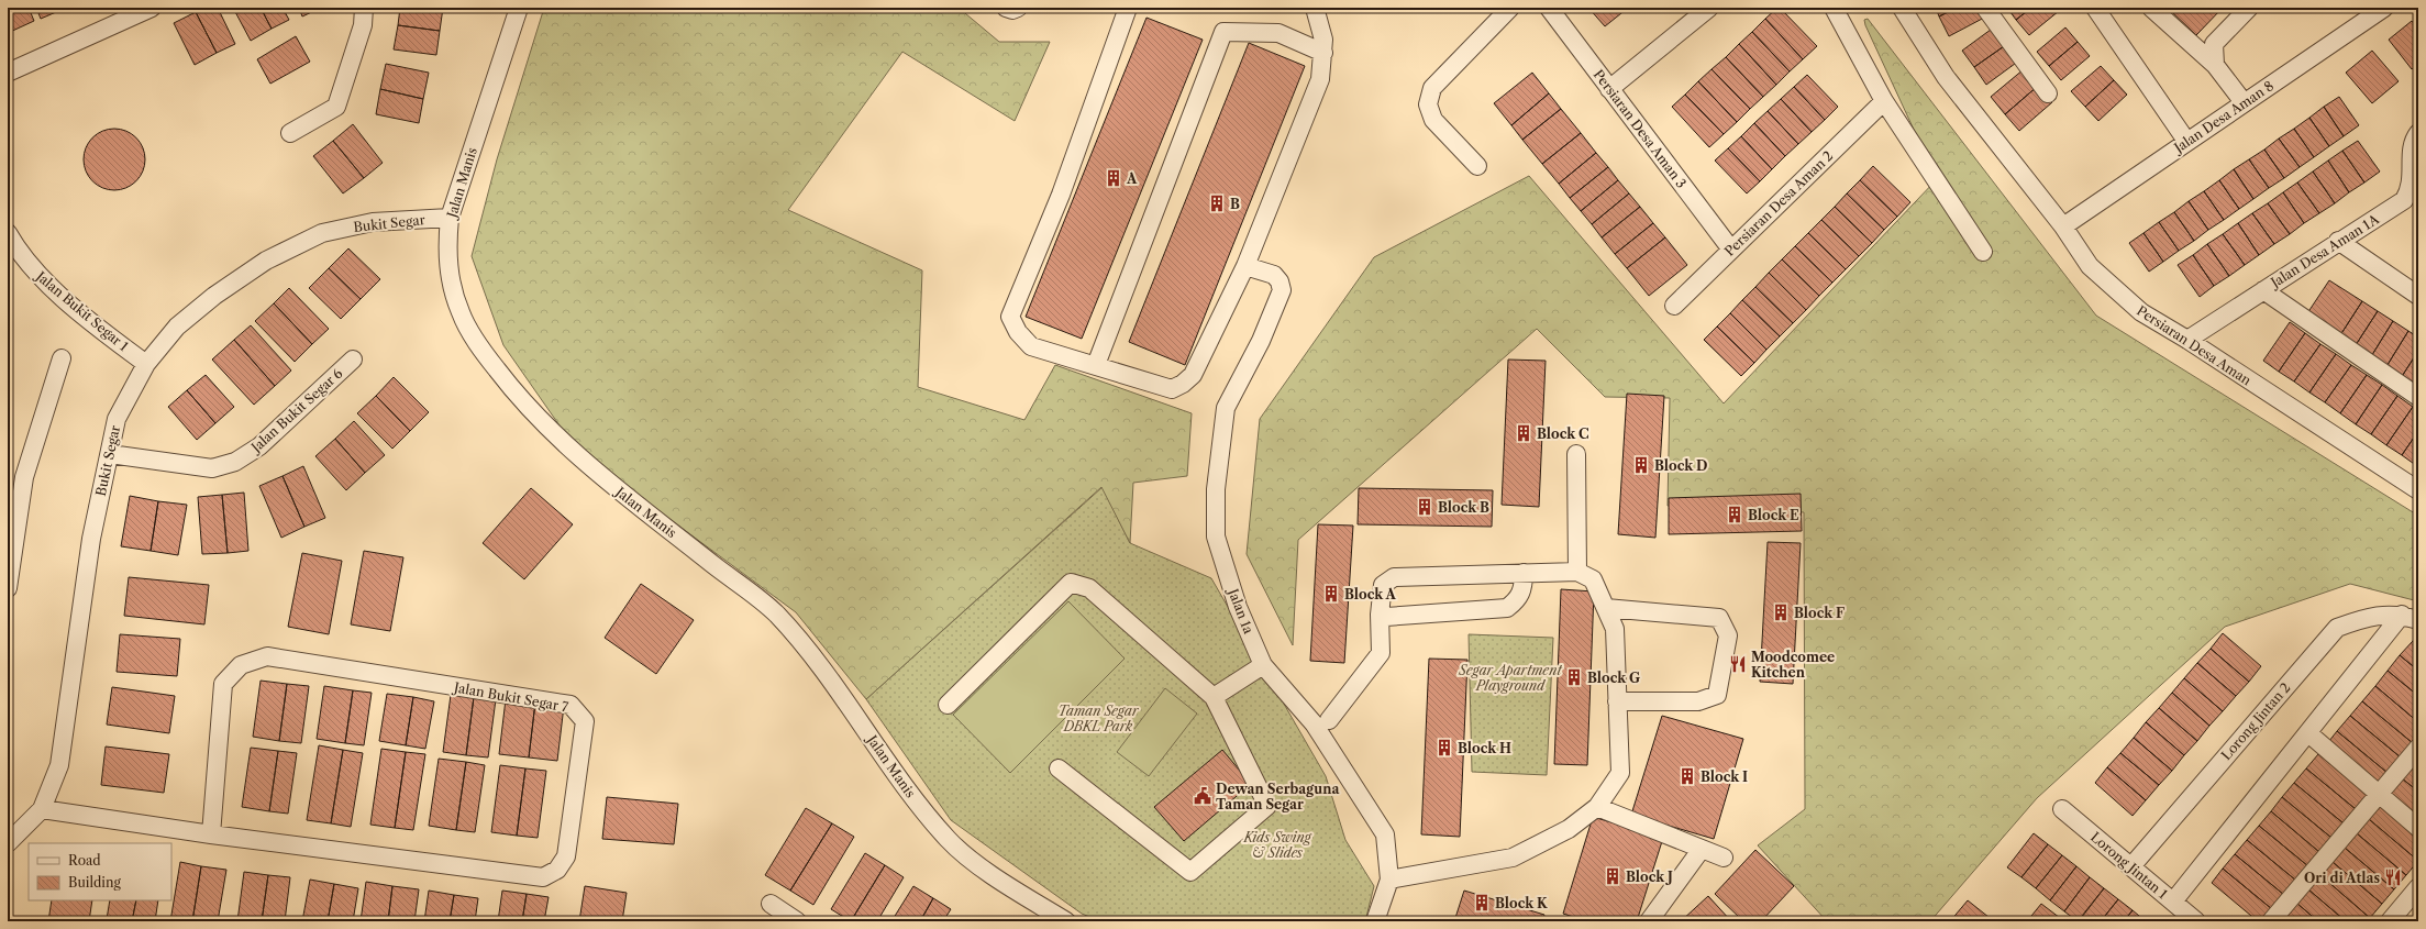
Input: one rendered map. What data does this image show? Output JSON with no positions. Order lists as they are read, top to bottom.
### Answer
{
  "streets": {
    "street": [
      "Jalan Desa Aman 8",
      "Persiaran Desa Aman 3",
      "Jalan Manis",
      "Persiaran Desa Aman 2",
      "Bukit Segar",
      "Jalan Desa Aman 1A",
      "Jalan Bukit Segar 1",
      "Persiaran Desa Aman",
      "Jalan Bukit Segar 6",
      "Jalan 1a",
      "Jalan Bukit Segar 7",
      "Lorong Jintan 2",
      "Lorong Jintan 1"
    ]
  },
  "crossings": [
    ["Jalan Desa Aman 8", "Persiaran Desa Aman"],
    ["Persiaran Desa Aman 3", "Persiaran Desa Aman 2"],
    ["Jalan Manis", "Bukit Segar"],
    ["Bukit Segar", "Jalan Bukit Segar 1"],
    ["Bukit Segar", "Jalan Bukit Segar 6"],
    ["Bukit Segar", "Jalan Bukit Segar 7"],
    ["Jalan Desa Aman 1A", "Persiaran Desa Aman"],
    ["Lorong Jintan 2", "Lorong Jintan 1"]
  ],
  "parks": ["Segar Apartment Playground", "Taman Segar DBKL Park", "Kids Swing & Slides"],
  "places": {
    "building": [
      "A",
      "B",
      "Block C",
      "Block D",
      "Block B",
      "Block E",
      "Block A",
      "Block F",
      "Block G",
      "Block H",
      "Block I",
      "Block J",
      "Block K"
    ],
    "restaurant": ["Moodcomee Kitchen", "Ori di Atlas"],
    "public building": ["Dewan Serbaguna Taman Segar"]
  },
  "legend": ["Road", "Building"]
}
